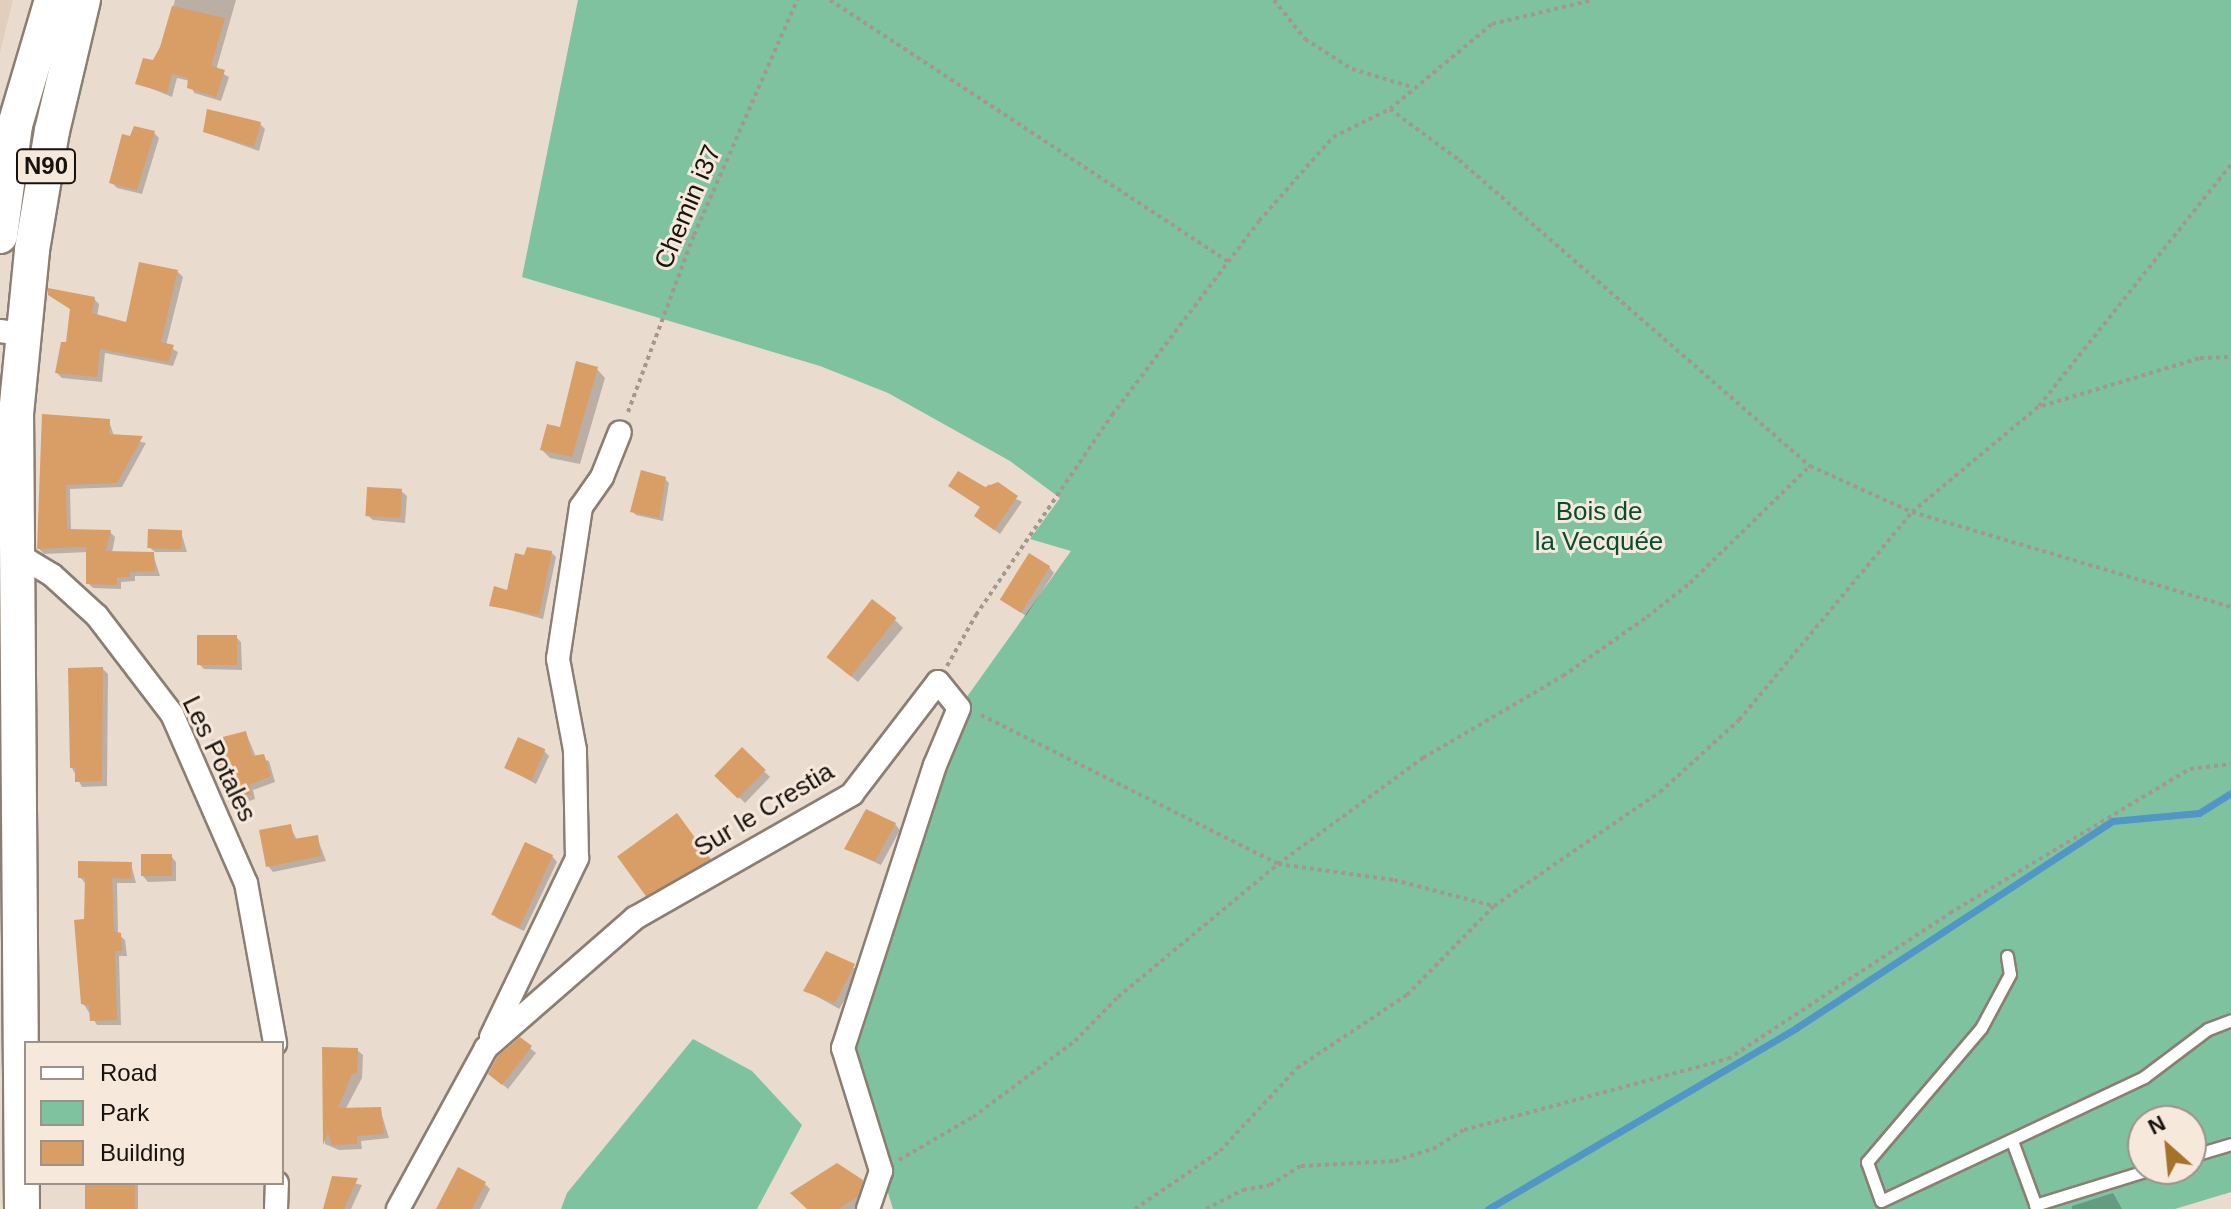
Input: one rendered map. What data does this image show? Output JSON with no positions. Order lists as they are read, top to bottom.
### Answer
{
  "streets": {
    "main road": ["N90"],
    "street": ["Les Potales", "Sur le Crestia"],
    "path": ["Chemin i37"]
  },
  "crossings": [
    ["N90", "Les Potales"]
  ],
  "parks": ["Bois de la Vecquée"],
  "legend": ["Road", "Park", "Building"],
  "north": "top left"
}
